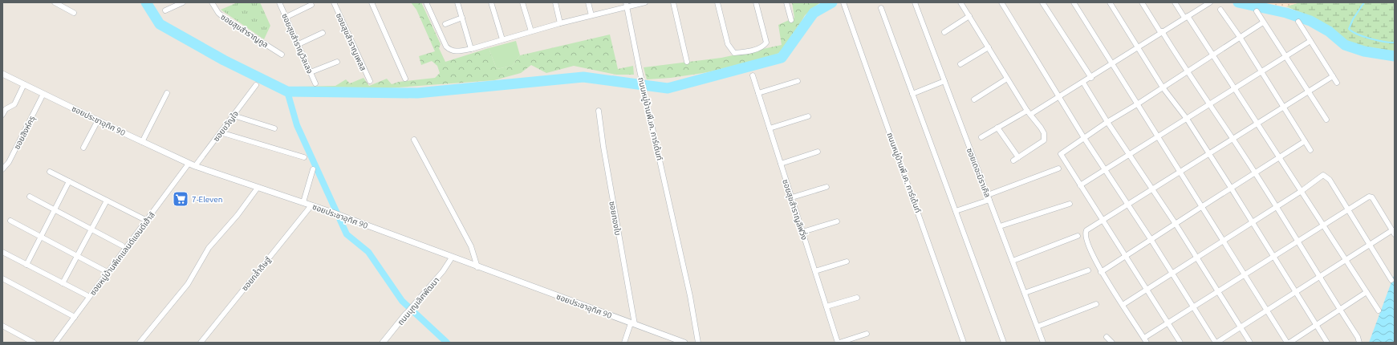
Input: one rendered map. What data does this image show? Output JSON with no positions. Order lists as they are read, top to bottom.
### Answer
{
  "streets": {
    "street": [
      "ซอยสุขสำราญคูล",
      "ซอยสุขสำราญเพลส",
      "ซอยสุขสำราญวิลเลจ",
      "ถนนหมู่บ้านพี.เค. การ์เด้นท์",
      "ซอยประชาอุทิศ 90",
      "ซอยขวัญใจ",
      "ซอยสิงห์ครุ",
      "ซอยเดอะมิราเคิล",
      "ซอยสุขสำราญลีฟวิ่ง",
      "ซอยทองใบ",
      "ซอยหมู่บ้านพีเคแลนด์แอนด์เฮ้าส์",
      "ซอยกล้ำดิษฐ์",
      "ถนนบุญเลิศพัฒนา"
    ]
  },
  "crossings": [
    ["ซอยประชาอุทิศ 90", "ซอยขวัญใจ"],
    ["ซอยประชาอุทิศ 90", "ซอยสิงห์ครุ"],
    ["ซอยประชาอุทิศ 90", "ซอยทองใบ"],
    ["ซอยประชาอุทิศ 90", "ซอยหมู่บ้านพีเคแลนด์แอนด์เฮ้าส์"],
    ["ซอยประชาอุทิศ 90", "ซอยกล้ำดิษฐ์"],
    ["ซอยประชาอุทิศ 90", "ถนนบุญเลิศพัฒนา"]
  ],
  "places": {
    "supermarket": ["7-Eleven"]
  }
}
